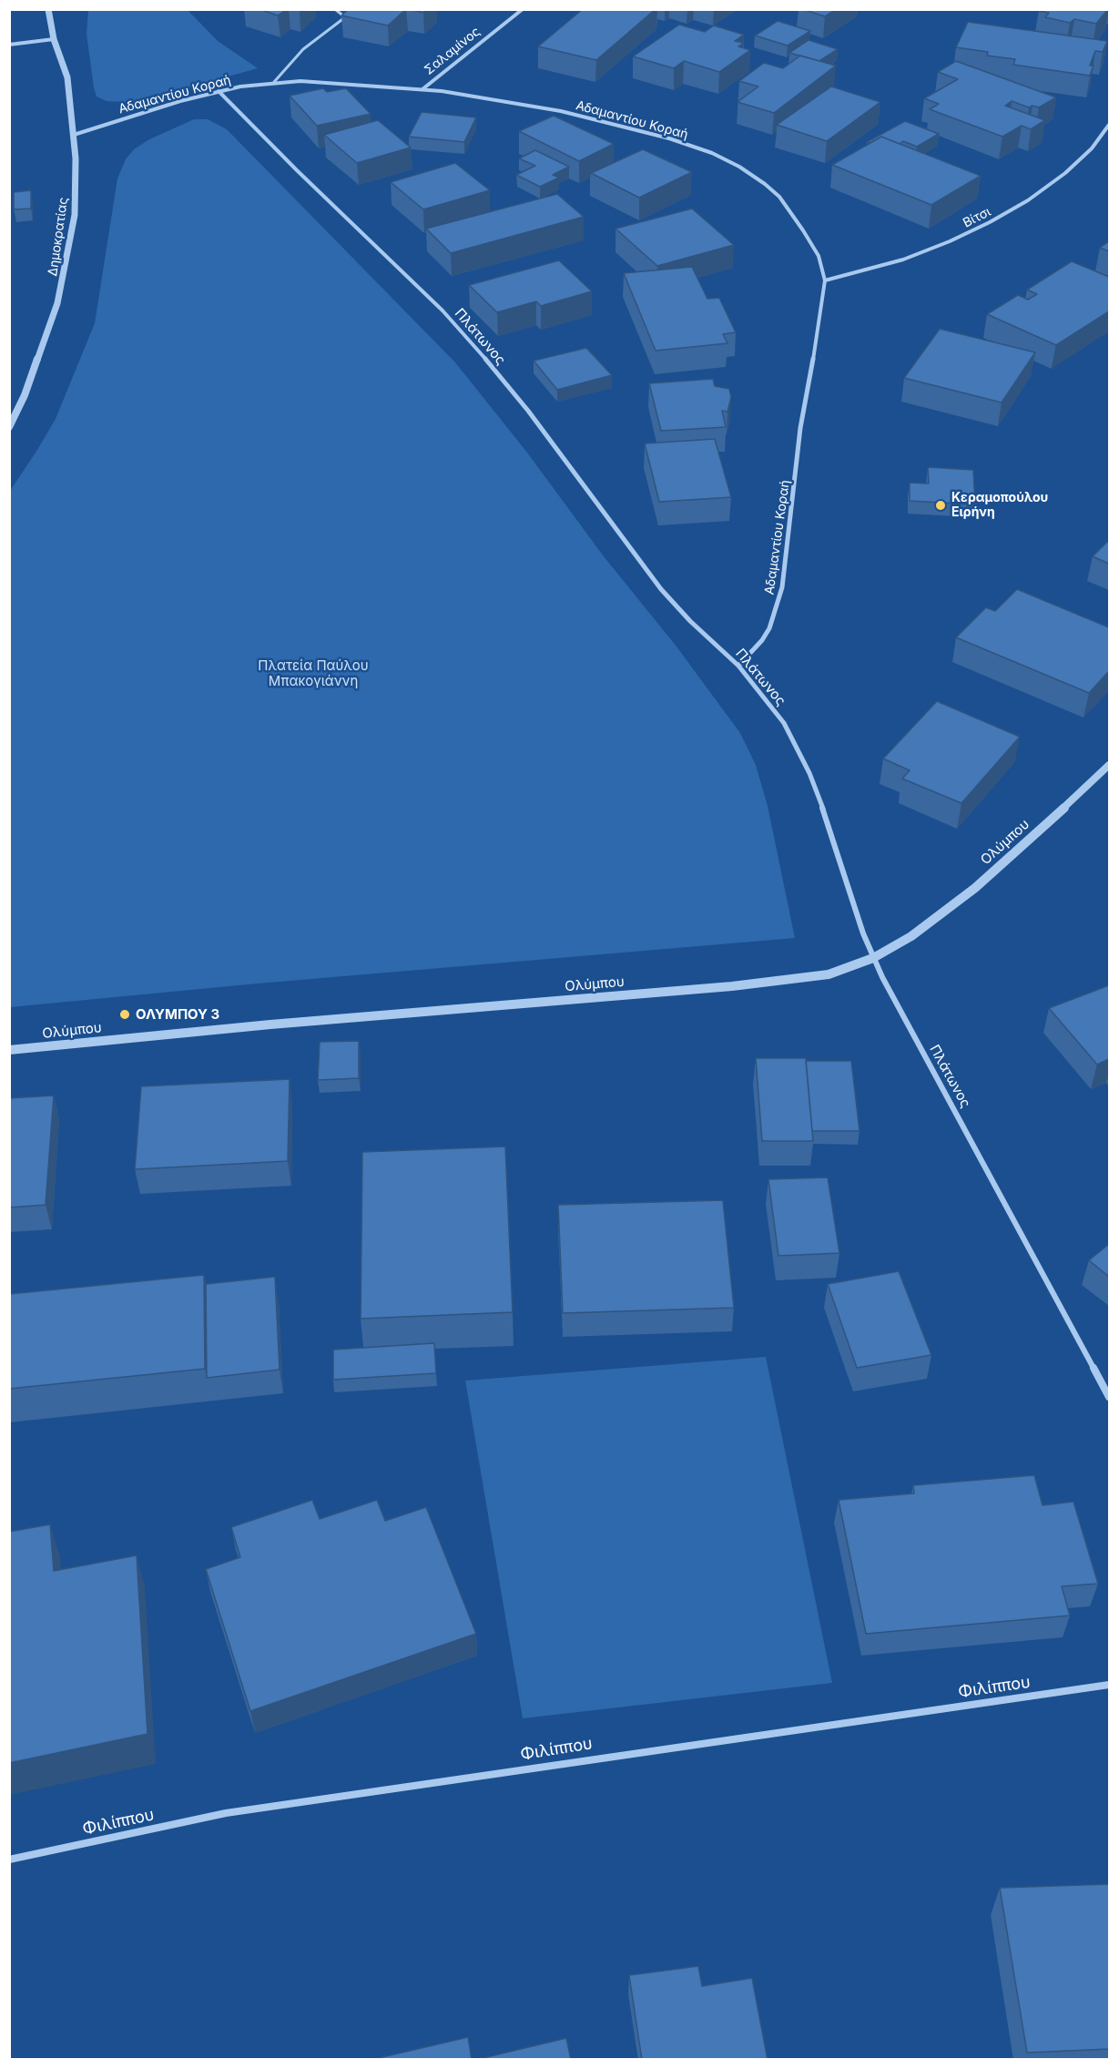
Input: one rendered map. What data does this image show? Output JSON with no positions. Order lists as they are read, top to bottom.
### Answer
{
  "streets": {
    "street": [
      "Σαλαμίνος",
      "Αδαμαντίου Κοραή",
      "Βίτσι",
      "Δημοκρατίας",
      "Πλάτωνος",
      "Ολύμπου",
      "Φιλίππου"
    ]
  },
  "crossings": [
    ["Σαλαμίνος", "Αδαμαντίου Κοραή"],
    ["Αδαμαντίου Κοραή", "Βίτσι"],
    ["Αδαμαντίου Κοραή", "Δημοκρατίας"],
    ["Αδαμαντίου Κοραή", "Πλάτωνος"],
    ["Πλάτωνος", "Ολύμπου"]
  ],
  "parks": ["Πλατεία Παύλου Μπακογιάννη"],
  "places": ["Κεραμοπούλου Ειρήνη", "ΟΛΥΜΠΟΥ 3"]
}
